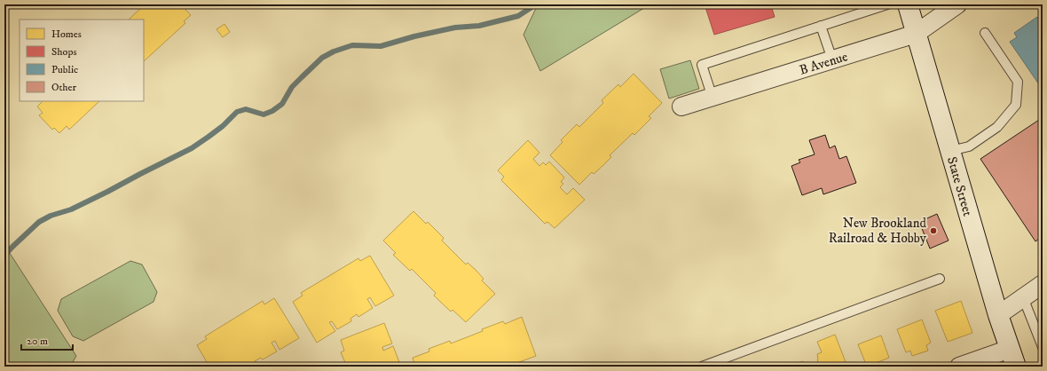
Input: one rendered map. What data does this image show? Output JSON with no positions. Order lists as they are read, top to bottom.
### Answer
{
  "streets": {
    "main road": ["State Street"],
    "street": ["B Avenue"]
  },
  "crossings": [
    ["B Avenue", "State Street"]
  ],
  "places": ["New Brookland Railroad & Hobby"],
  "legend": [
    "Homes",
    "Shops",
    "Public",
    "Other"
  ],
  "scale_bar": "20 m"
}
